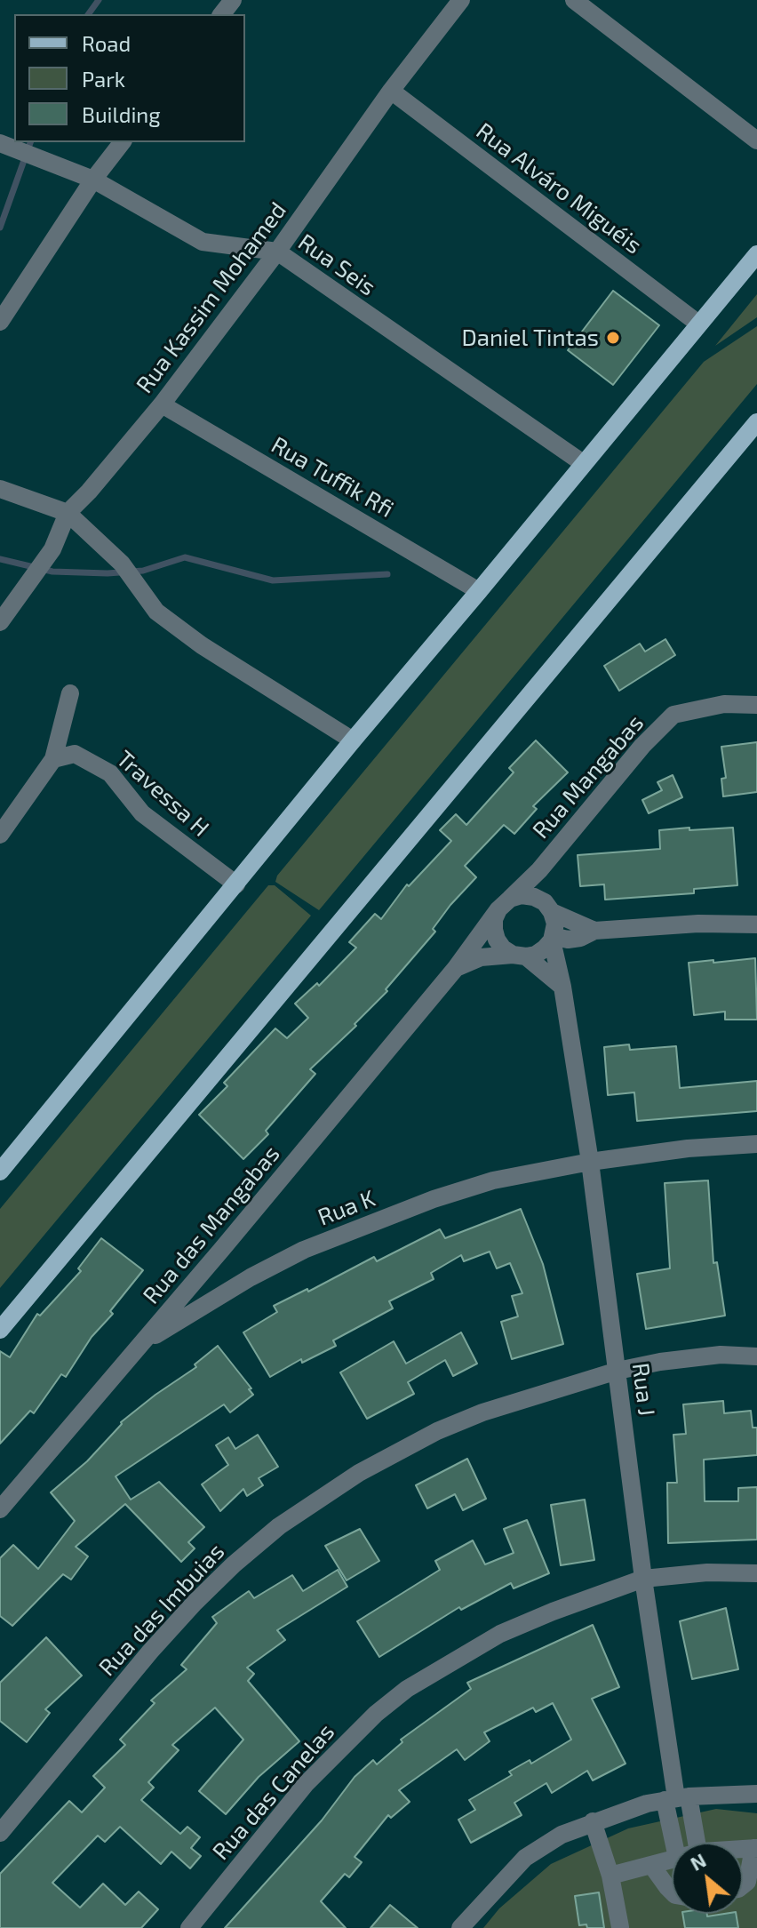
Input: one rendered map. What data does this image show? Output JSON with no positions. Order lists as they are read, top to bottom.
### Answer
{
  "streets": {
    "street": [
      "Rua Alváro Miguéis",
      "Rua Seis",
      "Rua Kassim Mohamed",
      "Rua Tuffik Rfi",
      "Rua Mangabas",
      "Travessa H",
      "Rua K",
      "Rua das Mangabas",
      "Rua J",
      "Rua das Imbuias",
      "Rua das Canelas"
    ]
  },
  "crossings": [
    ["Rua Alváro Miguéis", "Rua Kassim Mohamed"],
    ["Rua Seis", "Rua Kassim Mohamed"],
    ["Rua Kassim Mohamed", "Rua Tuffik Rfi"],
    ["Rua Mangabas", "Rua das Mangabas"],
    ["Rua Mangabas", "Rua J"],
    ["Rua K", "Rua das Mangabas"],
    ["Rua K", "Rua J"],
    ["Rua das Mangabas", "Rua J"],
    ["Rua J", "Rua das Imbuias"],
    ["Rua J", "Rua das Canelas"]
  ],
  "places": ["Daniel Tintas"],
  "legend": ["Road", "Park", "Building"],
  "north": "top left"
}
